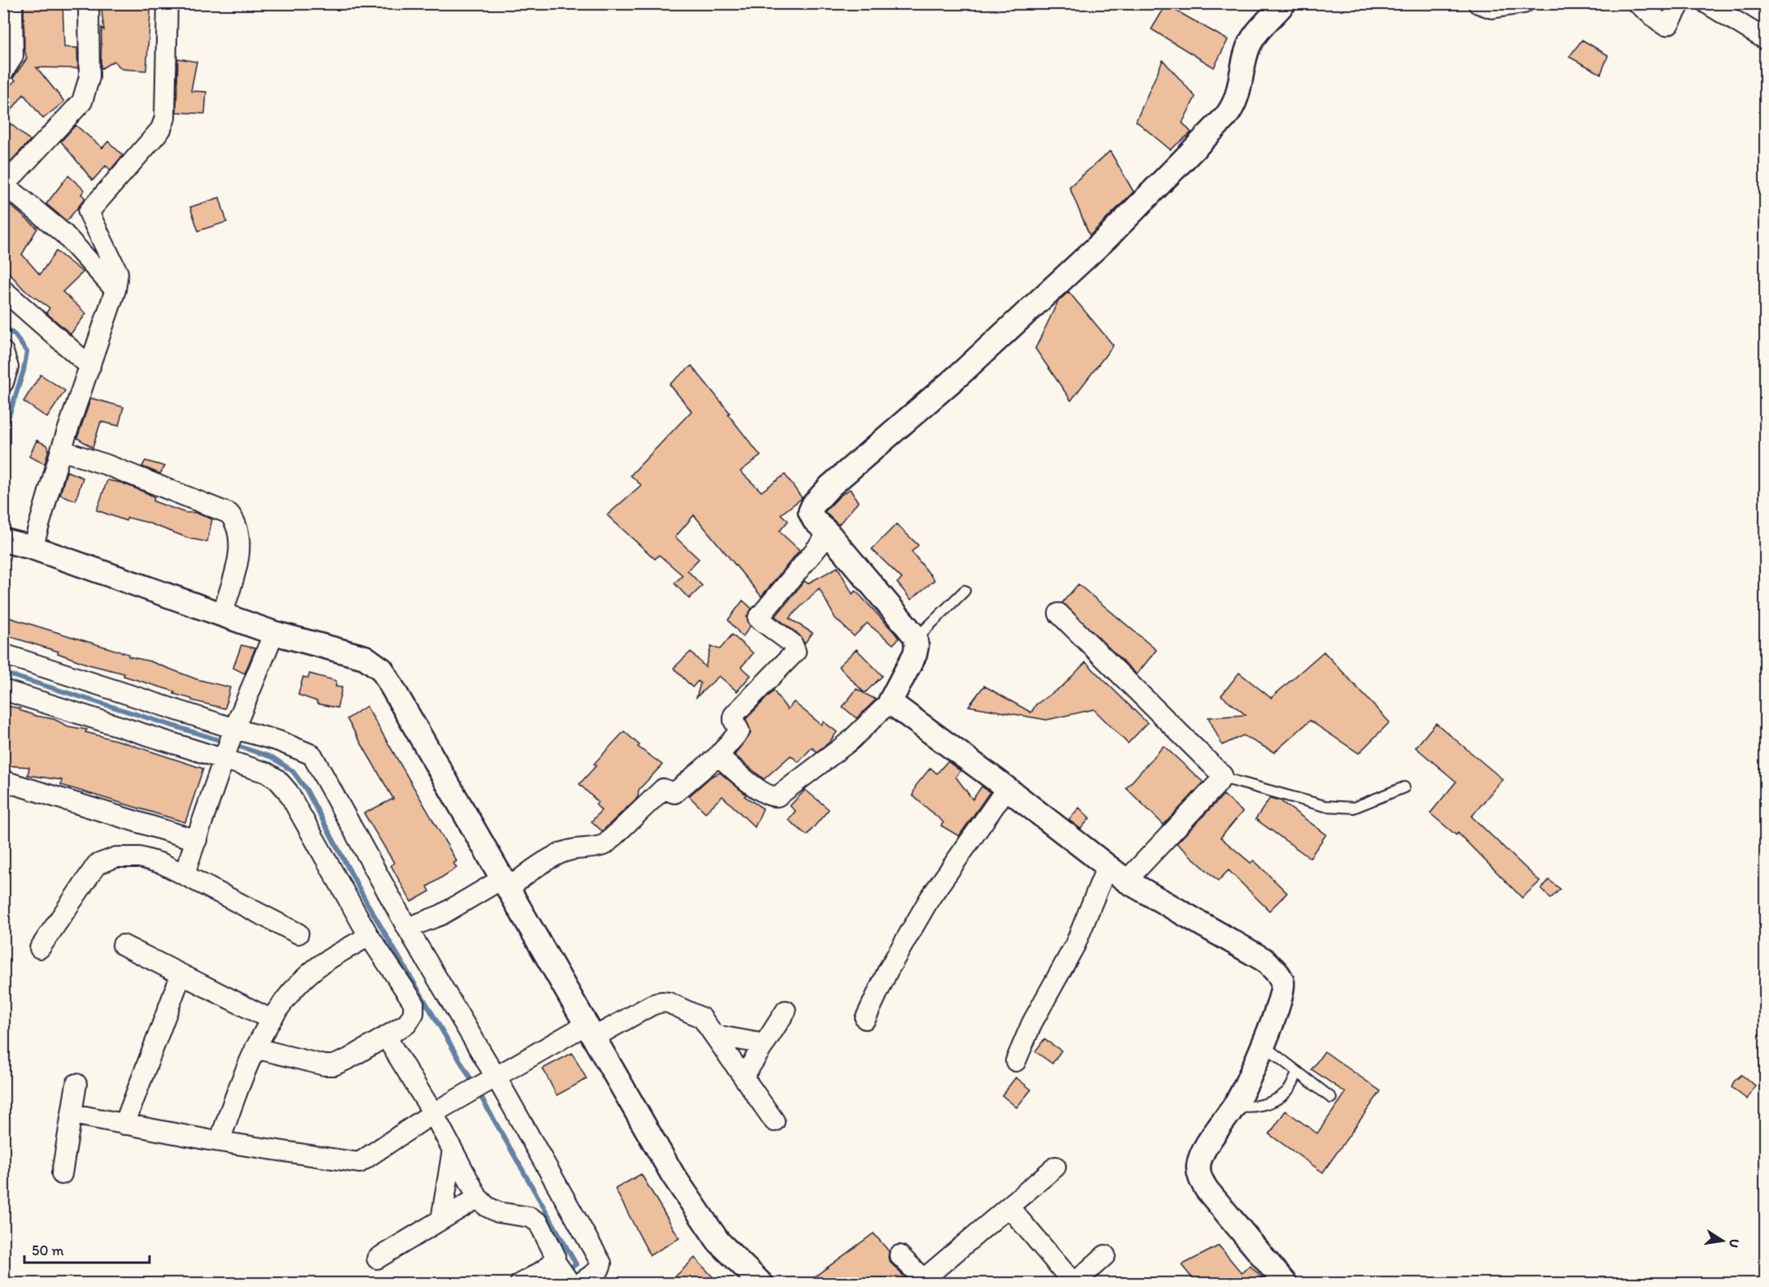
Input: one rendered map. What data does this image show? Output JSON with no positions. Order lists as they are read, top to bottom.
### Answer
{
  "scale_bar": "50 m",
  "north": "right"
}
